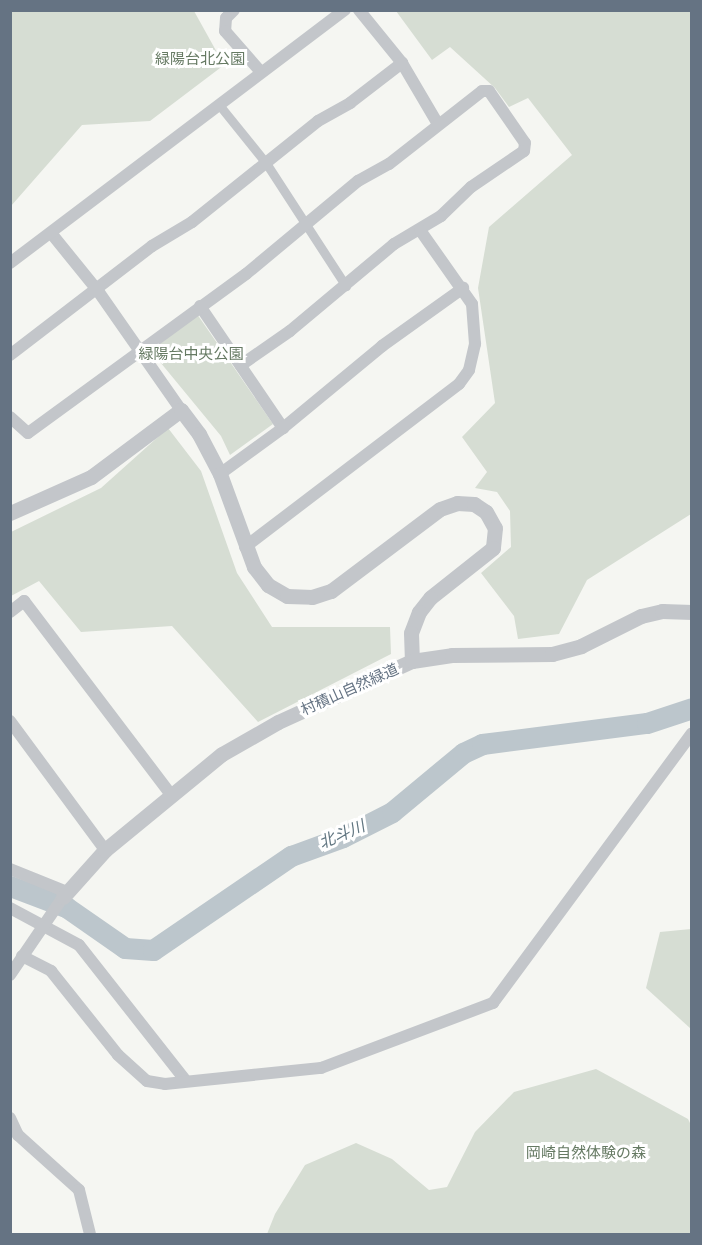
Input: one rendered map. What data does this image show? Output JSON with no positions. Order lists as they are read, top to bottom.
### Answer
{
  "streets": {
    "street": ["村積山自然緑道"]
  },
  "water": ["北斗川"],
  "parks": ["緑陽台北公園", "緑陽台中央公園", "岡崎自然体験の森"]
}
